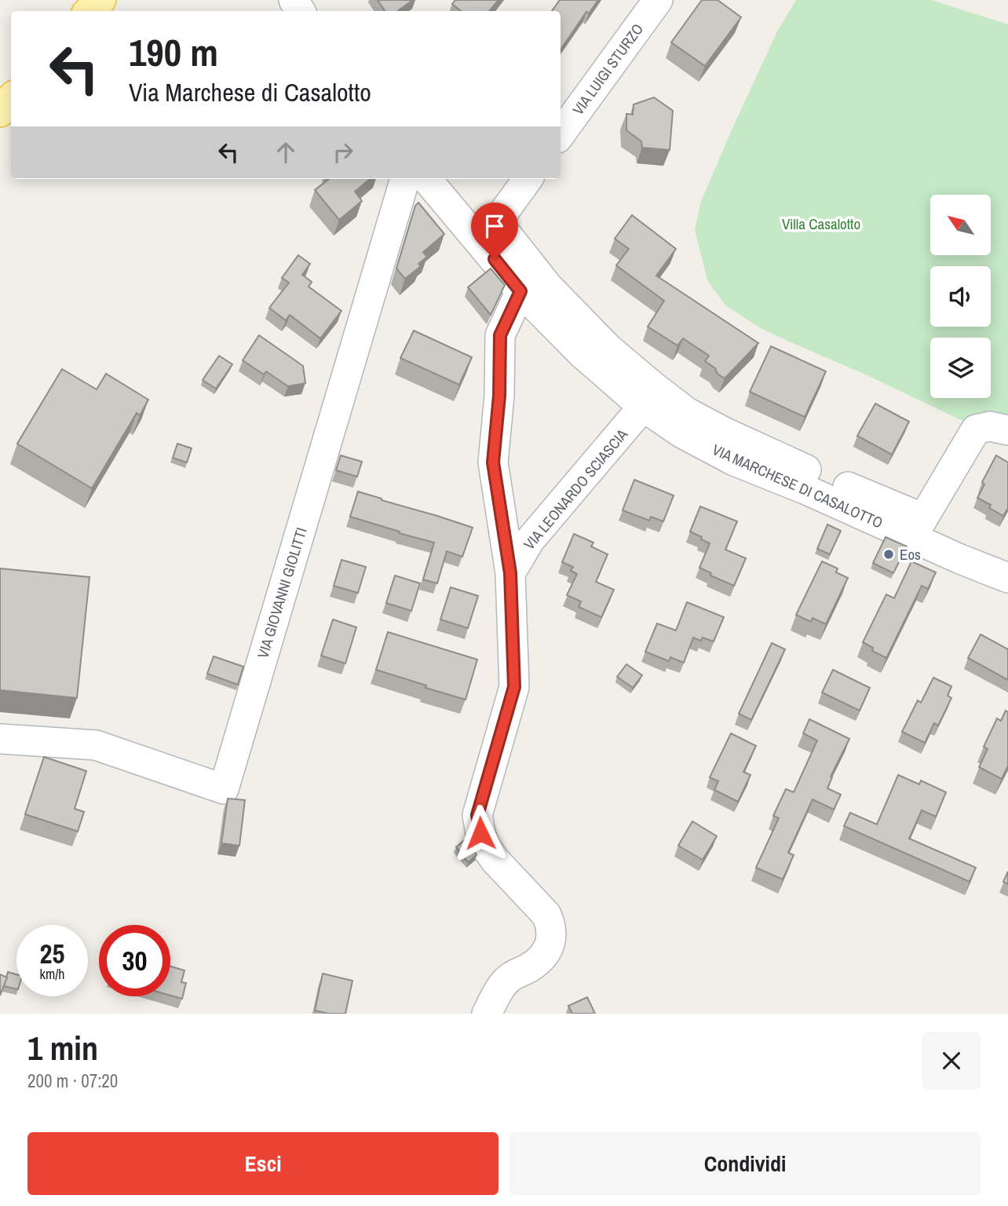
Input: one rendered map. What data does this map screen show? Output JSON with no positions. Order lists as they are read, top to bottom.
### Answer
{
  "streets": {
    "street": [
      "VIA LUIGI STURZO",
      "VIA MARCHESE DI CASALOTTO",
      "VIA LEONARDO SCIASCIA",
      "VIA GIOVANNI GIOLITTI"
    ]
  },
  "crossings": [
    ["VIA MARCHESE DI CASALOTTO", "VIA LEONARDO SCIASCIA"]
  ],
  "parks": ["Villa Casalotto"],
  "places": ["Eos"],
  "north": "top left",
  "page": {
    "turn": ["190 m", "Via Marchese di Casalotto"],
    "speed": "25 km/h",
    "limit": "30",
    "heading": ["1 min", "200 m · 07:20"],
    "buttons": ["Esci", "Condividi"]
  }
}
